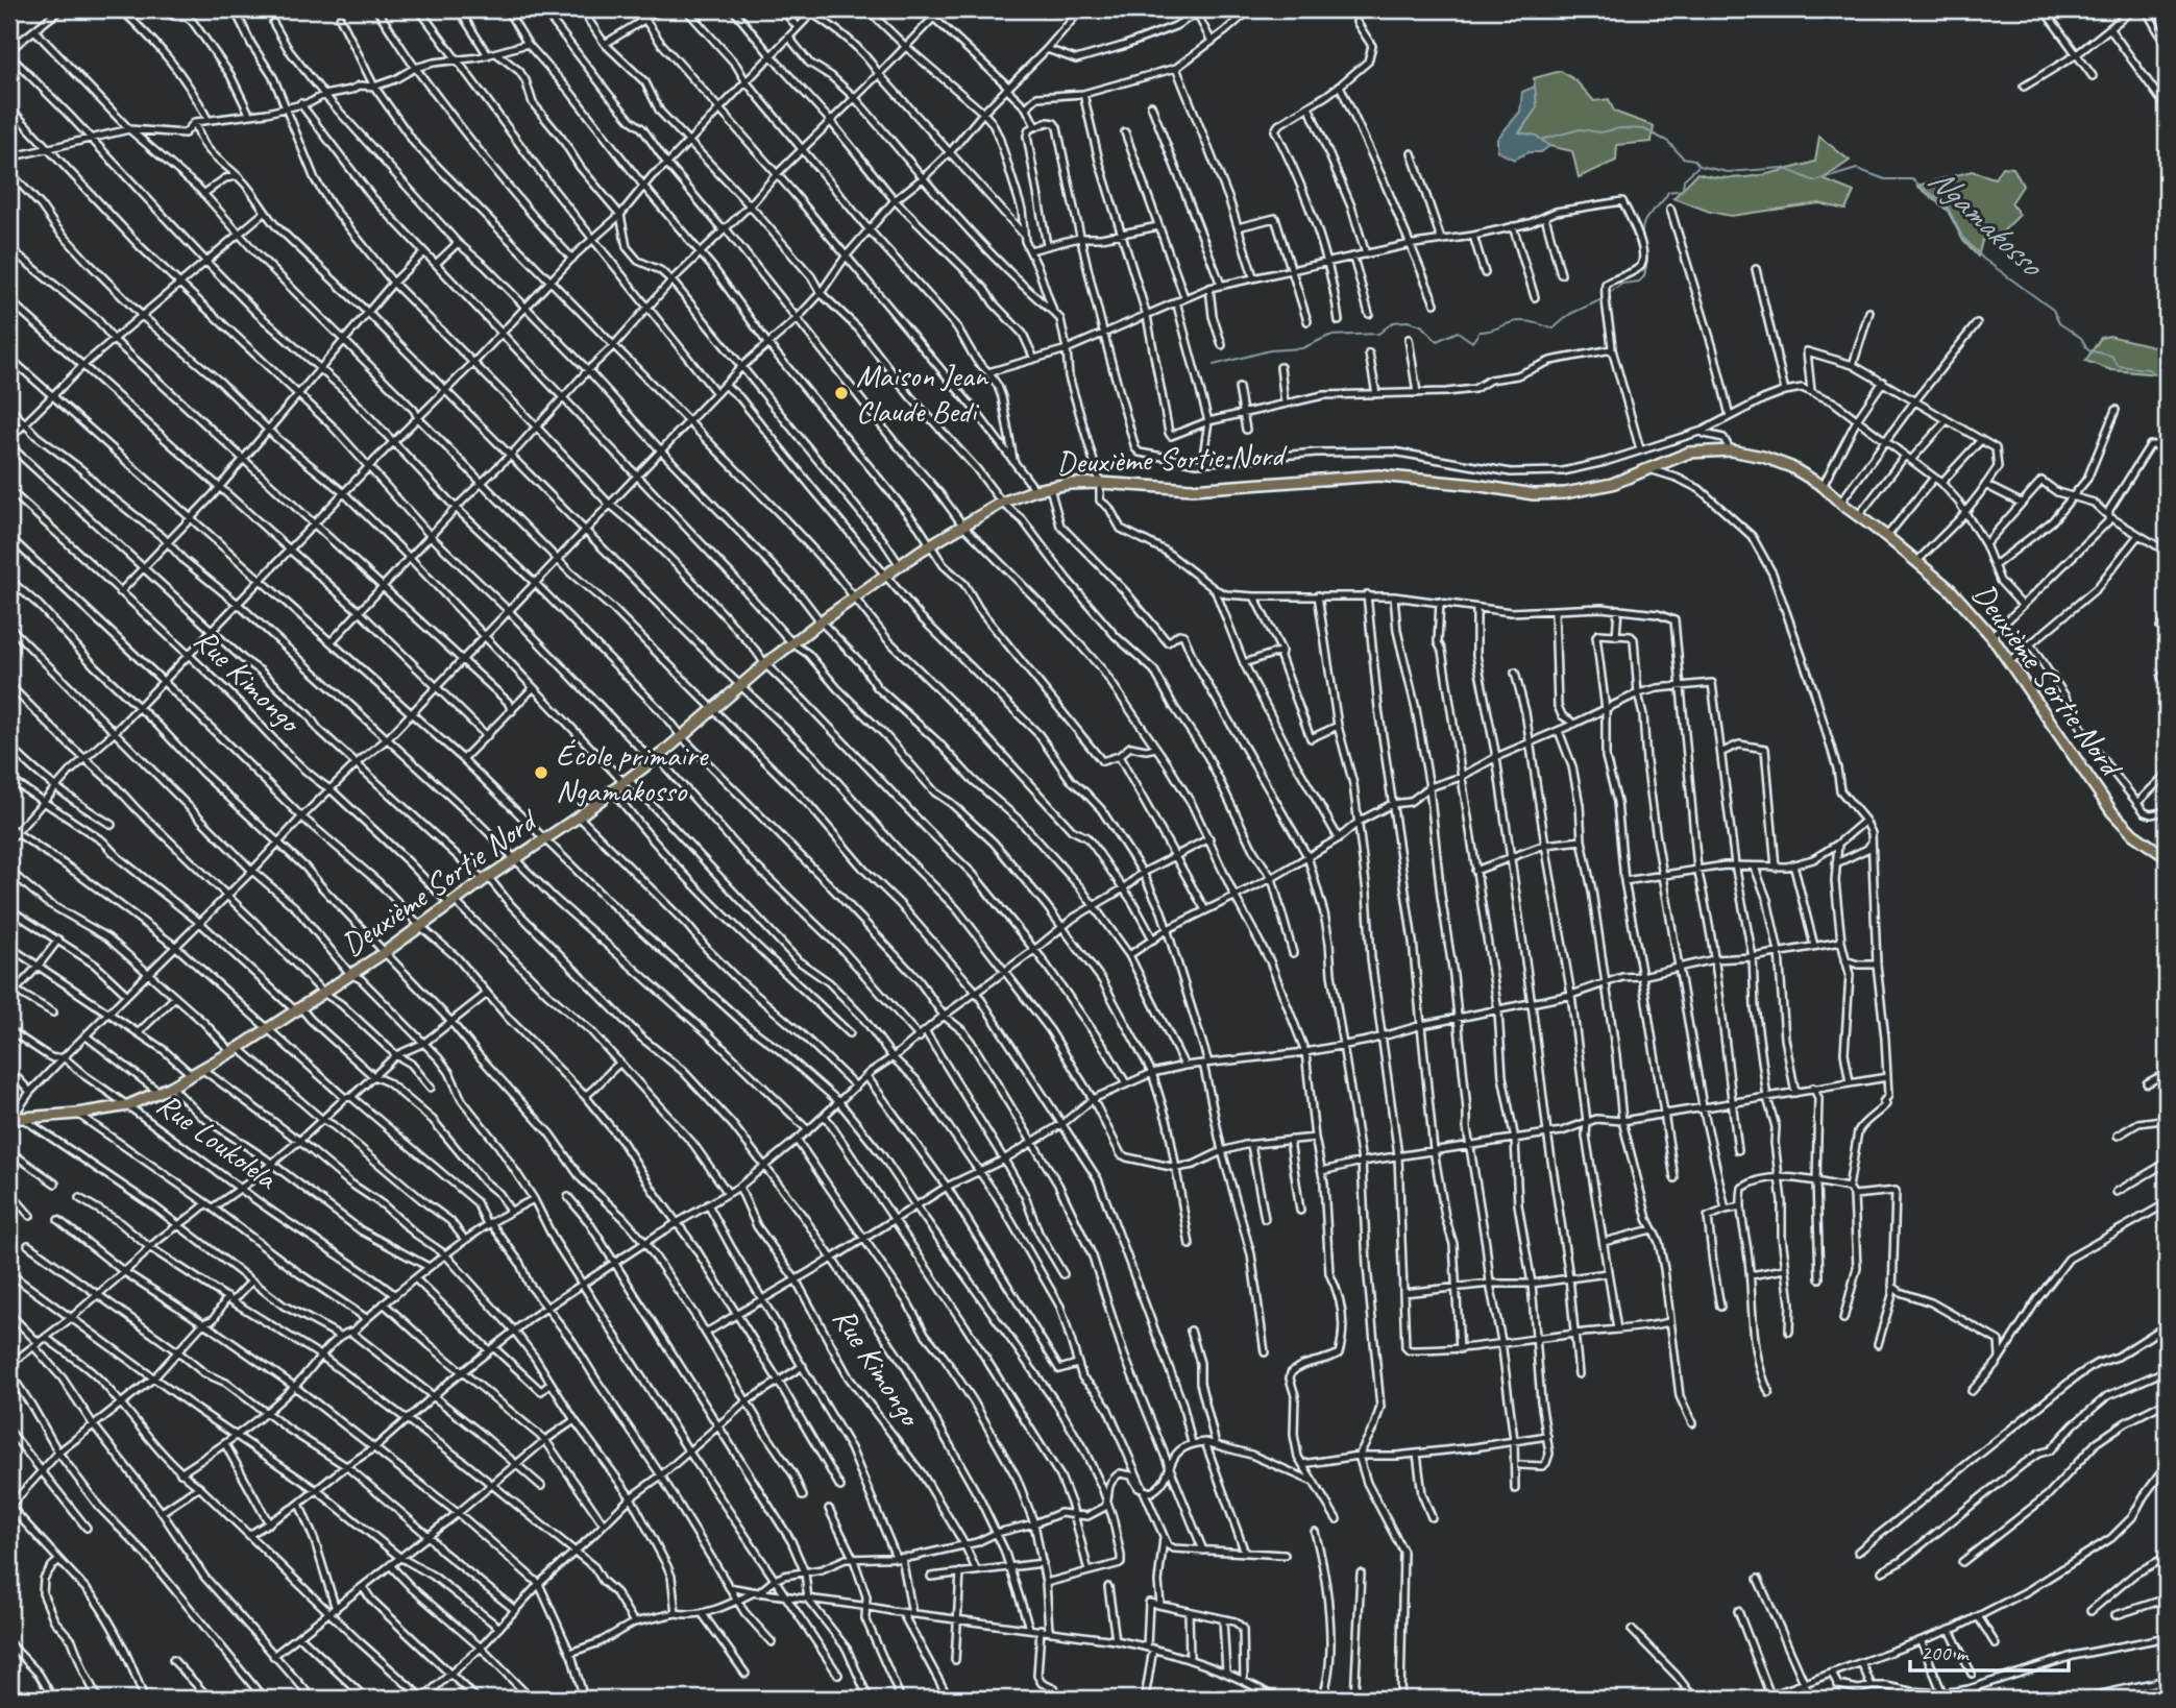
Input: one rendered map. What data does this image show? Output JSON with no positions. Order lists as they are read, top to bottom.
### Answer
{
  "streets": {
    "main road": ["Deuxième Sortie Nord"],
    "street": ["Rue Kimongo", "Rue Loukolela"]
  },
  "crossings": [
    ["Deuxième Sortie Nord", "Rue Kimongo"],
    ["Deuxième Sortie Nord", "Rue Loukolela"]
  ],
  "water": ["Ngamakosso"],
  "places": ["Maison Jean Claude Bedi", "École primaire Ngamakosso"],
  "scale_bar": "200 m"
}
